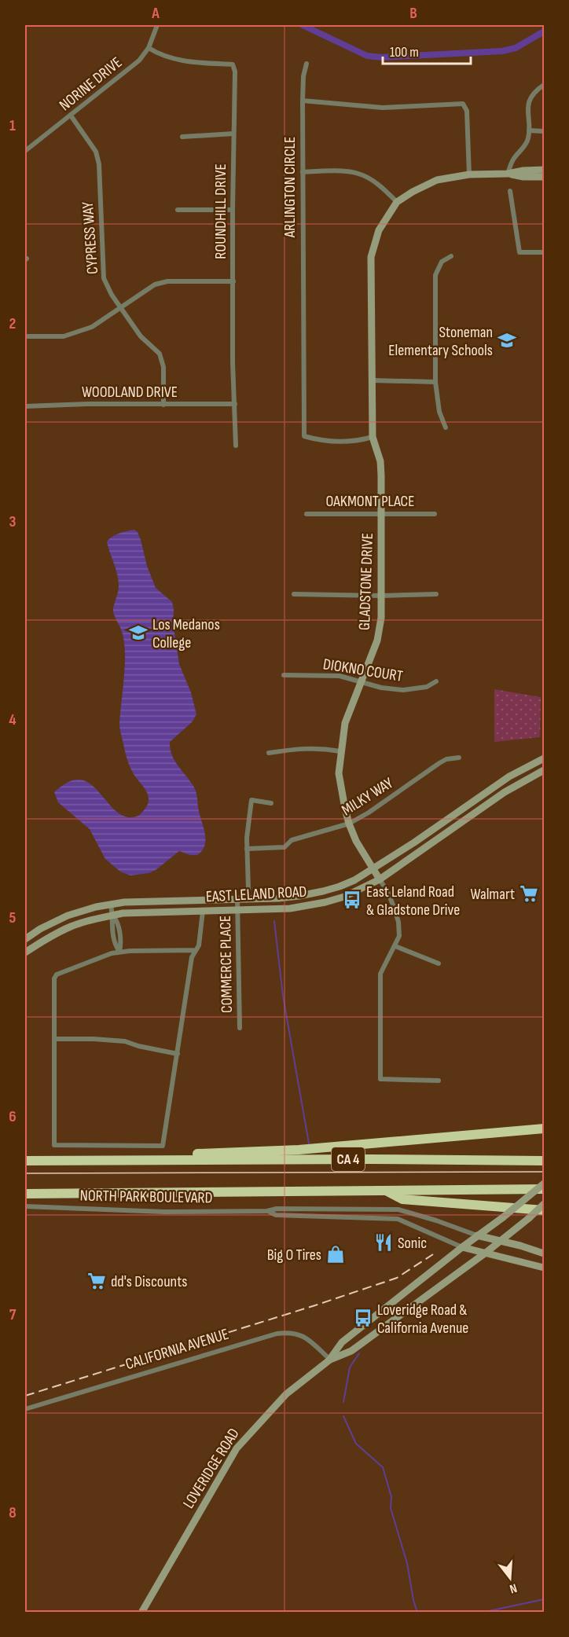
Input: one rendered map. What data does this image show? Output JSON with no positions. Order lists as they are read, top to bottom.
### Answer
{
  "streets": {
    "highway": ["CA 4"],
    "main road": ["GLADSTONE DRIVE", "EAST LELAND ROAD", "LOVERIDGE ROAD"],
    "street": [
      "NORINE DRIVE",
      "ARLINGTON CIRCLE",
      "ROUNDHILL DRIVE",
      "CYPRESS WAY",
      "WOODLAND DRIVE",
      "OAKMONT PLACE",
      "DIOKNO COURT",
      "MILKY WAY",
      "COMMERCE PLACE",
      "NORTH PARK BOULEVARD",
      "CALIFORNIA AVENUE"
    ]
  },
  "crossings": [
    ["NORINE DRIVE", "ROUNDHILL DRIVE"],
    ["NORINE DRIVE", "CYPRESS WAY"],
    ["ARLINGTON CIRCLE", "GLADSTONE DRIVE"],
    ["ROUNDHILL DRIVE", "WOODLAND DRIVE"],
    ["CYPRESS WAY", "WOODLAND DRIVE"],
    ["OAKMONT PLACE", "GLADSTONE DRIVE"],
    ["GLADSTONE DRIVE", "DIOKNO COURT"],
    ["GLADSTONE DRIVE", "MILKY WAY"],
    ["GLADSTONE DRIVE", "EAST LELAND ROAD"],
    ["EAST LELAND ROAD", "COMMERCE PLACE"],
    ["NORTH PARK BOULEVARD", "LOVERIDGE ROAD"],
    ["CALIFORNIA AVENUE", "LOVERIDGE ROAD"]
  ],
  "places": {
    "school or university": ["Stoneman Elementary Schools", "Los Medanos College"],
    "supermarket": ["Walmart", "dd's Discounts"],
    "bus stop": ["East Leland Road & Gladstone Drive", "Loveridge Road & California Avenue"],
    "restaurant": ["Sonic"],
    "shop": ["Big O Tires"]
  },
  "scale_bar": "100 m",
  "north": "bottom",
  "grid": {
    "columns": ["A", "B"],
    "rows": [
      "1",
      "2",
      "3",
      "4",
      "5",
      "6",
      "7",
      "8"
    ]
  }
}
